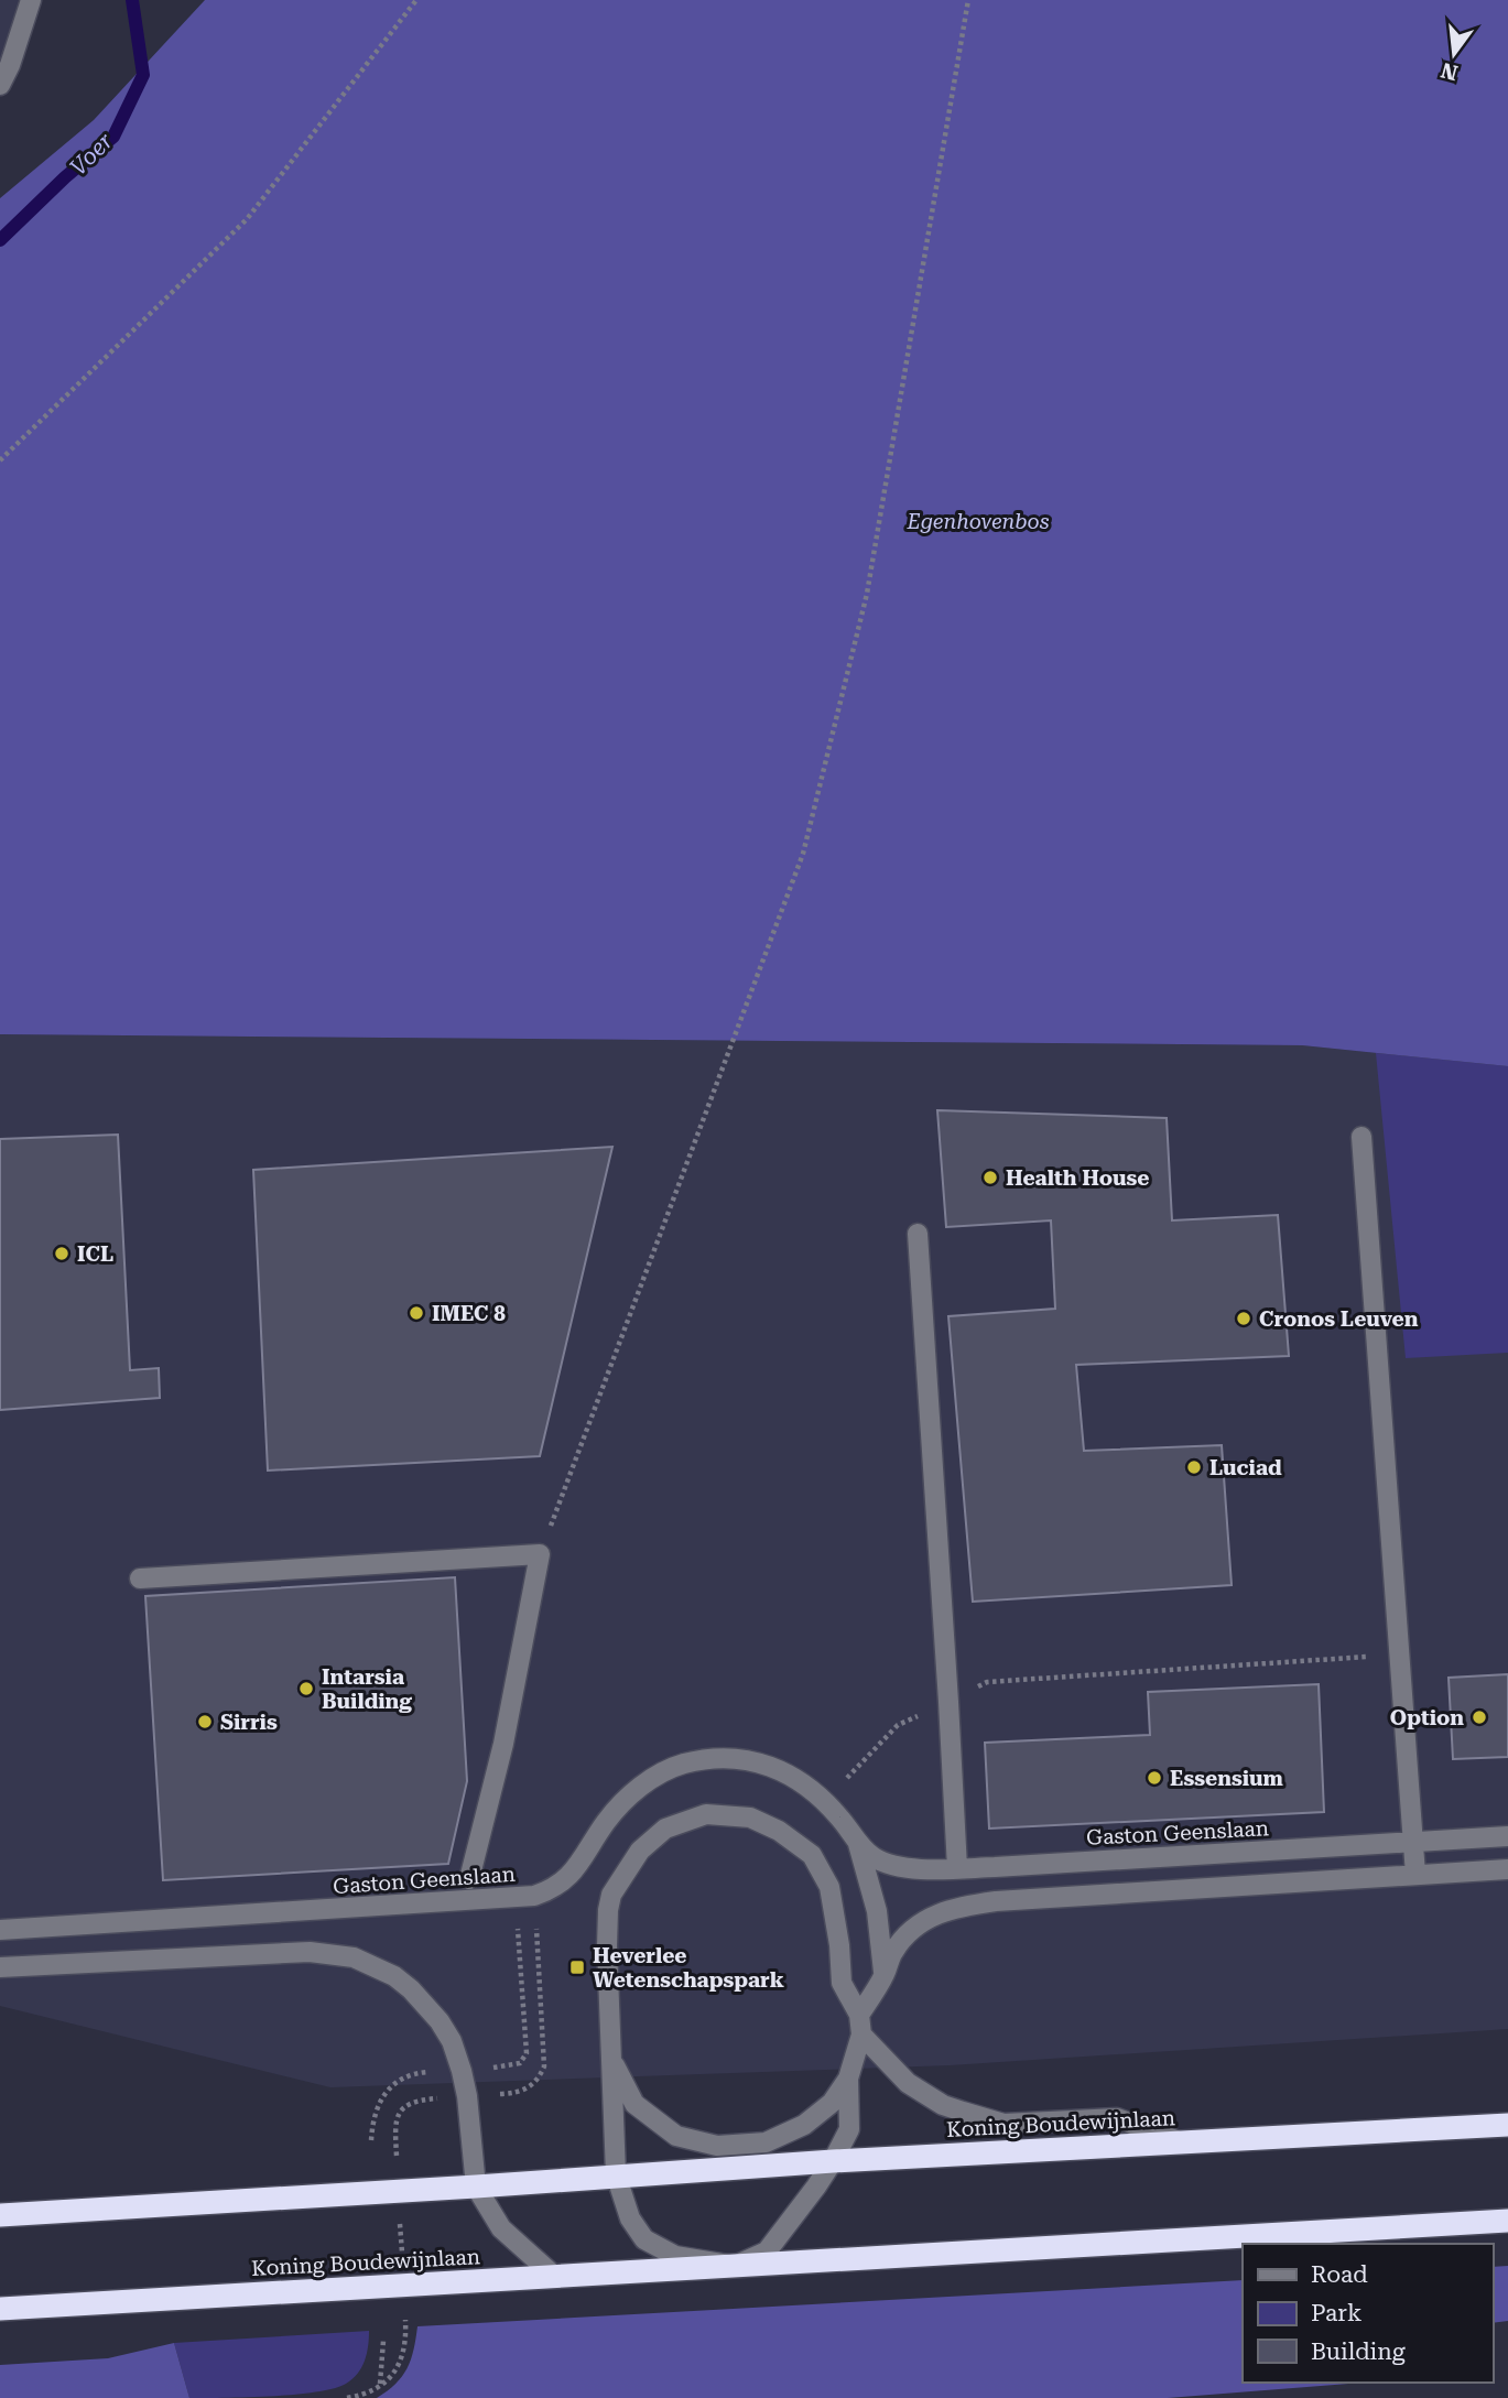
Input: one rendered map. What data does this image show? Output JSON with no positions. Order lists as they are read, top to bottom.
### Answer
{
  "streets": {
    "highway": ["Koning Boudewijnlaan"],
    "street": ["Gaston Geenslaan"]
  },
  "water": ["Voer"],
  "parks": ["Egenhovenbos"],
  "places": {
    "other": [
      "Health House",
      "ICL",
      "IMEC 8",
      "Cronos Leuven",
      "Luciad",
      "Intarsia Building",
      "Option",
      "Sirris",
      "Essensium"
    ],
    "transit": ["Heverlee Wetenschapspark"]
  },
  "legend": ["Road", "Park", "Building"],
  "north": "bottom"
}
